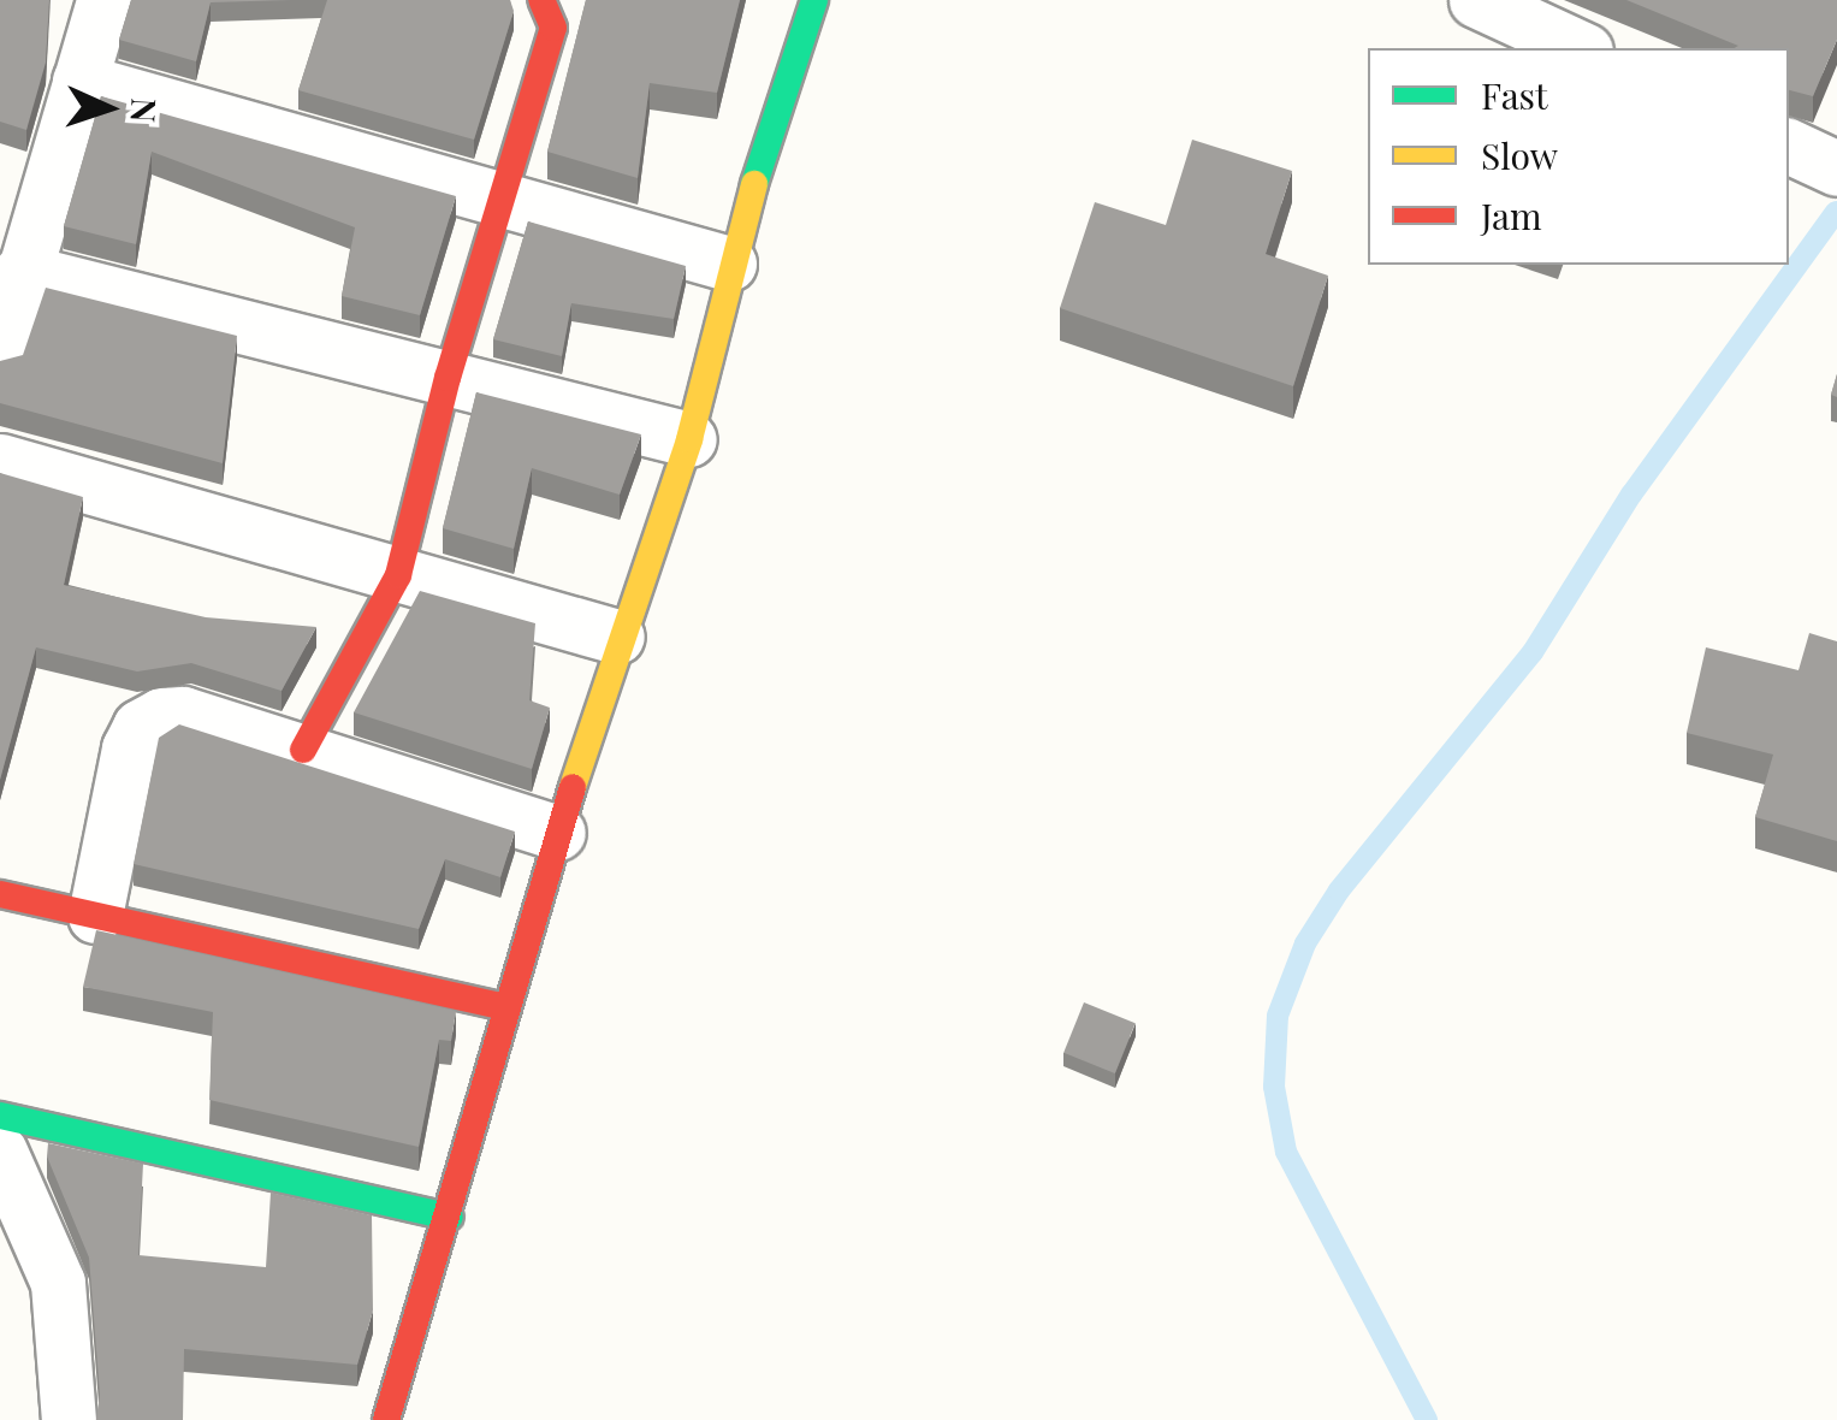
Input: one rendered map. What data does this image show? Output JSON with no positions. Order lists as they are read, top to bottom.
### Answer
{
  "legend": ["Fast", "Slow", "Jam"],
  "north": "right"
}
